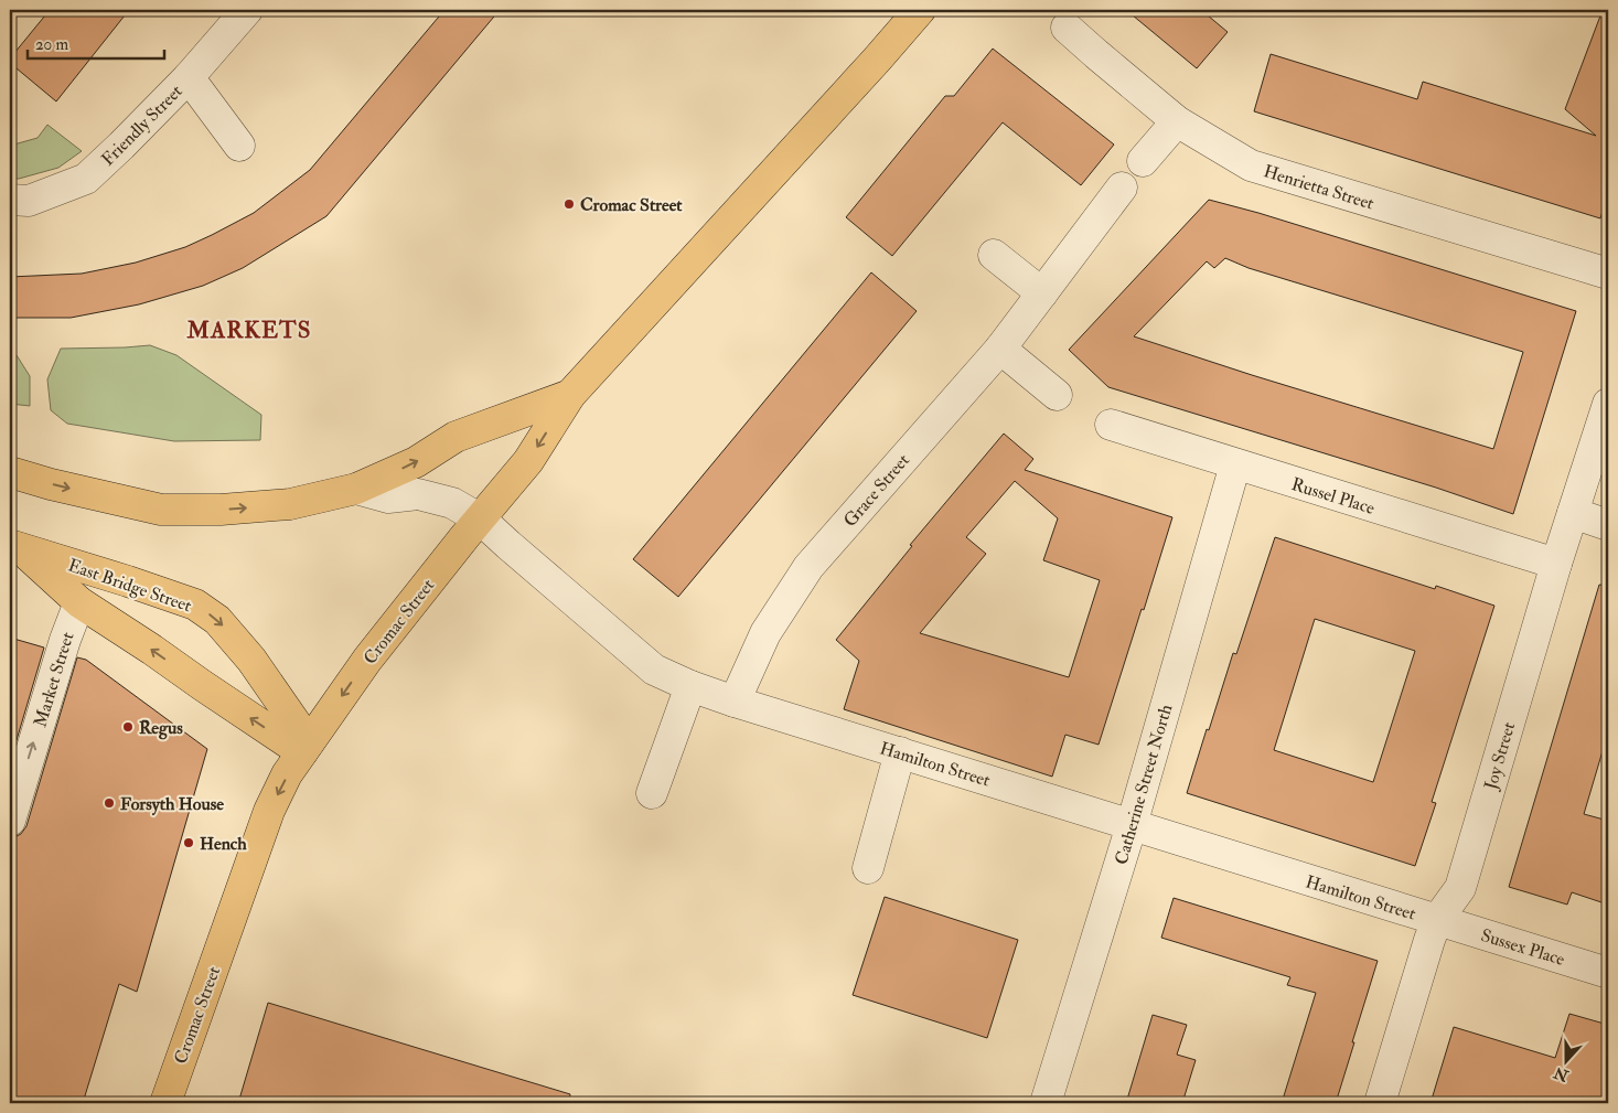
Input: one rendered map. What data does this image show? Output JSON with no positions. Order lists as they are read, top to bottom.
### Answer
{
  "streets": {
    "main road": ["East Bridge Street", "Cromac Street"],
    "street": [
      "Friendly Street",
      "Henrietta Street",
      "Grace Street",
      "Russel Place",
      "Market Street",
      "Joy Street",
      "Hamilton Street",
      "Catherine Street North",
      "Sussex Place"
    ]
  },
  "crossings": [
    ["Grace Street", "Hamilton Street"],
    ["Russel Place", "Joy Street"],
    ["Russel Place", "Catherine Street North"],
    ["East Bridge Street", "Cromac Street"],
    ["East Bridge Street", "Market Street"],
    ["Cromac Street", "Hamilton Street"],
    ["Joy Street", "Hamilton Street"],
    ["Joy Street", "Sussex Place"],
    ["Hamilton Street", "Catherine Street North"],
    ["Hamilton Street", "Sussex Place"]
  ],
  "one_way": ["Cromac Street", "Market Street"],
  "districts": ["MARKETS"],
  "places": [
    "Cromac Street",
    "Regus",
    "Forsyth House",
    "Hench"
  ],
  "scale_bar": "20 m",
  "north": "bottom"
}
